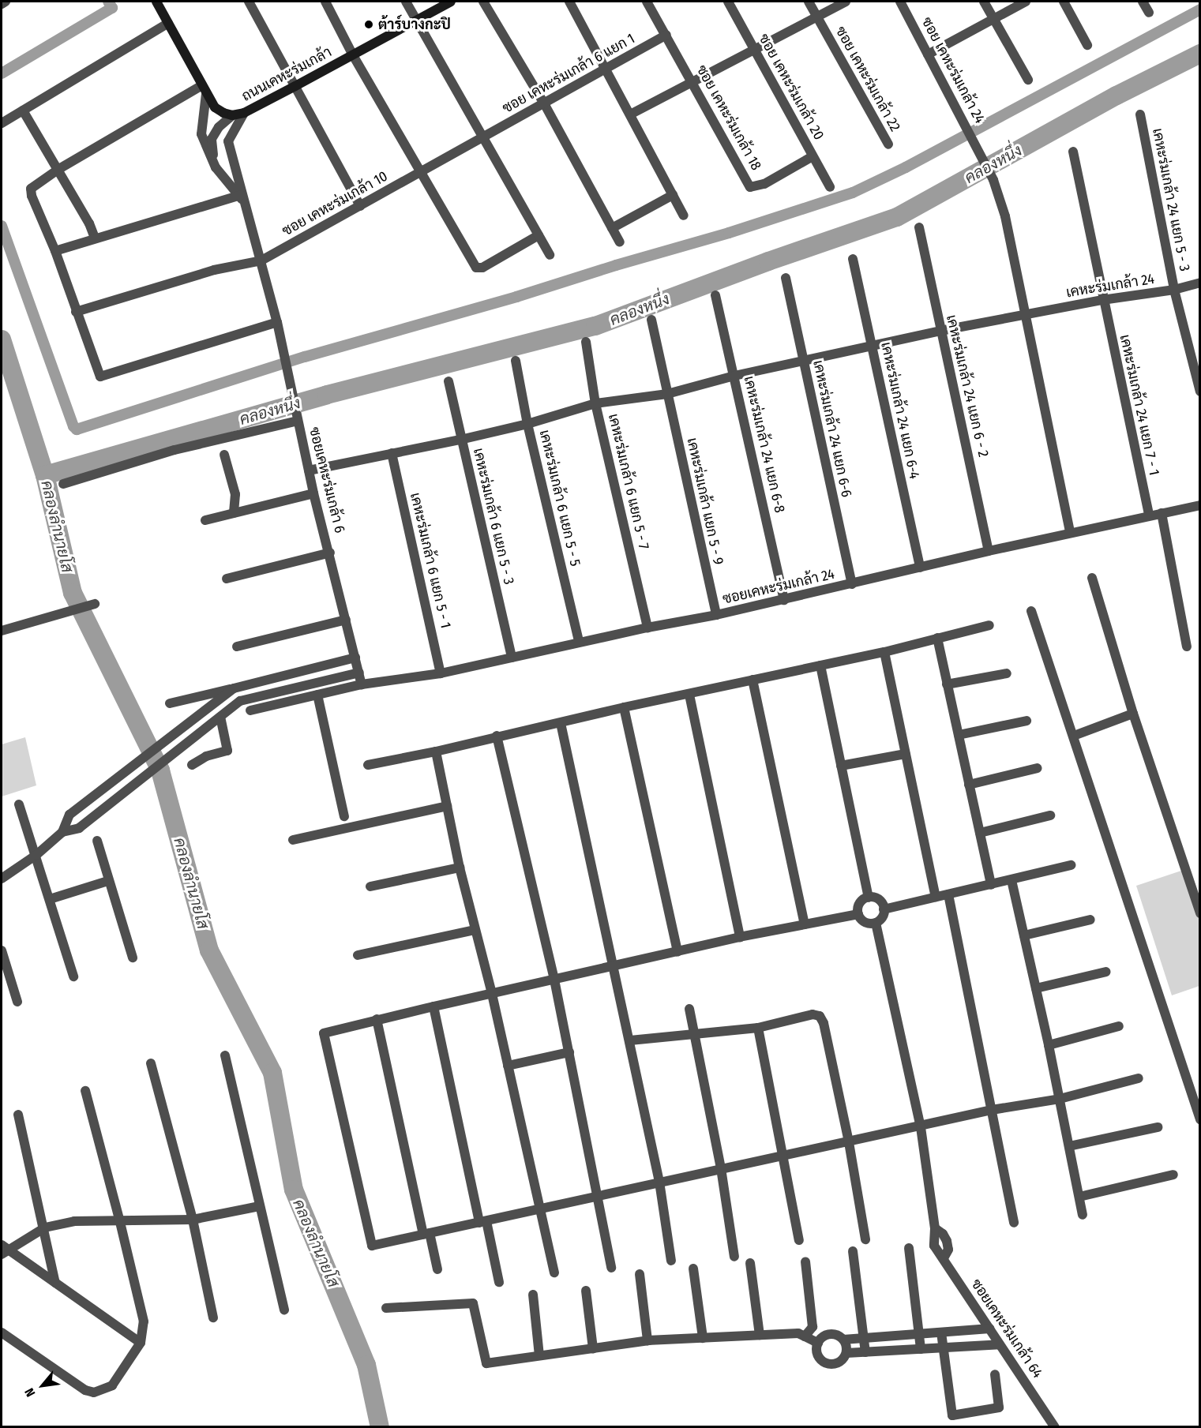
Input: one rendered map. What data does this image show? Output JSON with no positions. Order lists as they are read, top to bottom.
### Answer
{
  "streets": {
    "street": [
      "ซอย เคหะร่มเกล้า 24",
      "ซอย เคหะร่มเกล้า 6 แยก 1",
      "ถนนเคหะร่มเกล้า",
      "ซอย เคหะร่มเกล้า 22",
      "ซอย เคหะร่มเกล้า 20",
      "ซอย เคหะร่มเกล้า 18",
      "เคหะร่มเกล้า 24 แยก 5 - 3",
      "ซอย เคหะร่มเกล้า 10",
      "เคหะร่มเกล้า 24",
      "เคหะร่มเกล้า 24 แยก 6 - 2",
      "เคหะร่มเกล้า 24 แยก 7 - 1",
      "เคหะร่มเกล้า 24 แยก 6-4",
      "เคหะร่มเกล้า 24 แยก 6-6",
      "เคหะร่มเกล้า 24 แยก 6-8",
      "ซอยเคหะร่มเกล้า 6",
      "เคหะร่มเกล้า 6 แยก 5 - 7",
      "เคหะร่มเกล้า 6 แยก 5 - 5",
      "เคหะร่มเกล้า แยก 5 - 9",
      "เคหะร่มเกล้า 6 แยก 5 - 3",
      "เคหะร่มเกล้า 6 แยก 5 - 1",
      "ซอยเคหะร่มเกล้า 24",
      "ซอยเคหะร่มเกล้า 64"
    ]
  },
  "crossings": [
    ["ซอย เคหะร่มเกล้า 24", "เคหะร่มเกล้า 24"],
    ["ซอย เคหะร่มเกล้า 24", "ซอยเคหะร่มเกล้า 24"],
    ["ซอย เคหะร่มเกล้า 6 แยก 1", "ซอย เคหะร่มเกล้า 18"],
    ["ซอย เคหะร่มเกล้า 6 แยก 1", "ซอย เคหะร่มเกล้า 10"],
    ["ถนนเคหะร่มเกล้า", "ซอยเคหะร่มเกล้า 6"],
    ["ซอย เคหะร่มเกล้า 20", "ซอย เคหะร่มเกล้า 18"],
    ["เคหะร่มเกล้า 24 แยก 5 - 3", "เคหะร่มเกล้า 24"],
    ["ซอย เคหะร่มเกล้า 10", "ซอยเคหะร่มเกล้า 6"],
    ["เคหะร่มเกล้า 24", "เคหะร่มเกล้า 24 แยก 6 - 2"],
    ["เคหะร่มเกล้า 24", "เคหะร่มเกล้า 24 แยก 7 - 1"],
    ["เคหะร่มเกล้า 24", "เคหะร่มเกล้า 24 แยก 6-4"],
    ["เคหะร่มเกล้า 24", "เคหะร่มเกล้า 24 แยก 6-6"],
    ["เคหะร่มเกล้า 24", "เคหะร่มเกล้า 24 แยก 6-8"],
    ["เคหะร่มเกล้า 24", "ซอยเคหะร่มเกล้า 6"],
    ["เคหะร่มเกล้า 24", "เคหะร่มเกล้า 6 แยก 5 - 7"],
    ["เคหะร่มเกล้า 24", "เคหะร่มเกล้า 6 แยก 5 - 5"],
    ["เคหะร่มเกล้า 24", "เคหะร่มเกล้า แยก 5 - 9"],
    ["เคหะร่มเกล้า 24", "เคหะร่มเกล้า 6 แยก 5 - 3"],
    ["เคหะร่มเกล้า 24", "เคหะร่มเกล้า 6 แยก 5 - 1"],
    ["เคหะร่มเกล้า 24 แยก 6 - 2", "ซอยเคหะร่มเกล้า 24"],
    ["เคหะร่มเกล้า 24 แยก 7 - 1", "ซอยเคหะร่มเกล้า 24"],
    ["เคหะร่มเกล้า 24 แยก 6-4", "ซอยเคหะร่มเกล้า 24"],
    ["เคหะร่มเกล้า 24 แยก 6-6", "ซอยเคหะร่มเกล้า 24"],
    ["เคหะร่มเกล้า 24 แยก 6-8", "ซอยเคหะร่มเกล้า 24"],
    ["ซอยเคหะร่มเกล้า 6", "ซอยเคหะร่มเกล้า 24"],
    ["เคหะร่มเกล้า 6 แยก 5 - 7", "ซอยเคหะร่มเกล้า 24"],
    ["เคหะร่มเกล้า 6 แยก 5 - 5", "ซอยเคหะร่มเกล้า 24"],
    ["เคหะร่มเกล้า แยก 5 - 9", "ซอยเคหะร่มเกล้า 24"],
    ["เคหะร่มเกล้า 6 แยก 5 - 3", "ซอยเคหะร่มเกล้า 24"],
    ["เคหะร่มเกล้า 6 แยก 5 - 1", "ซอยเคหะร่มเกล้า 24"]
  ],
  "water": ["คลองหนึ่ง", "คลองลำนายโส"],
  "places": ["ต้าร์บางกะปิ"],
  "north": "bottom left"
}
